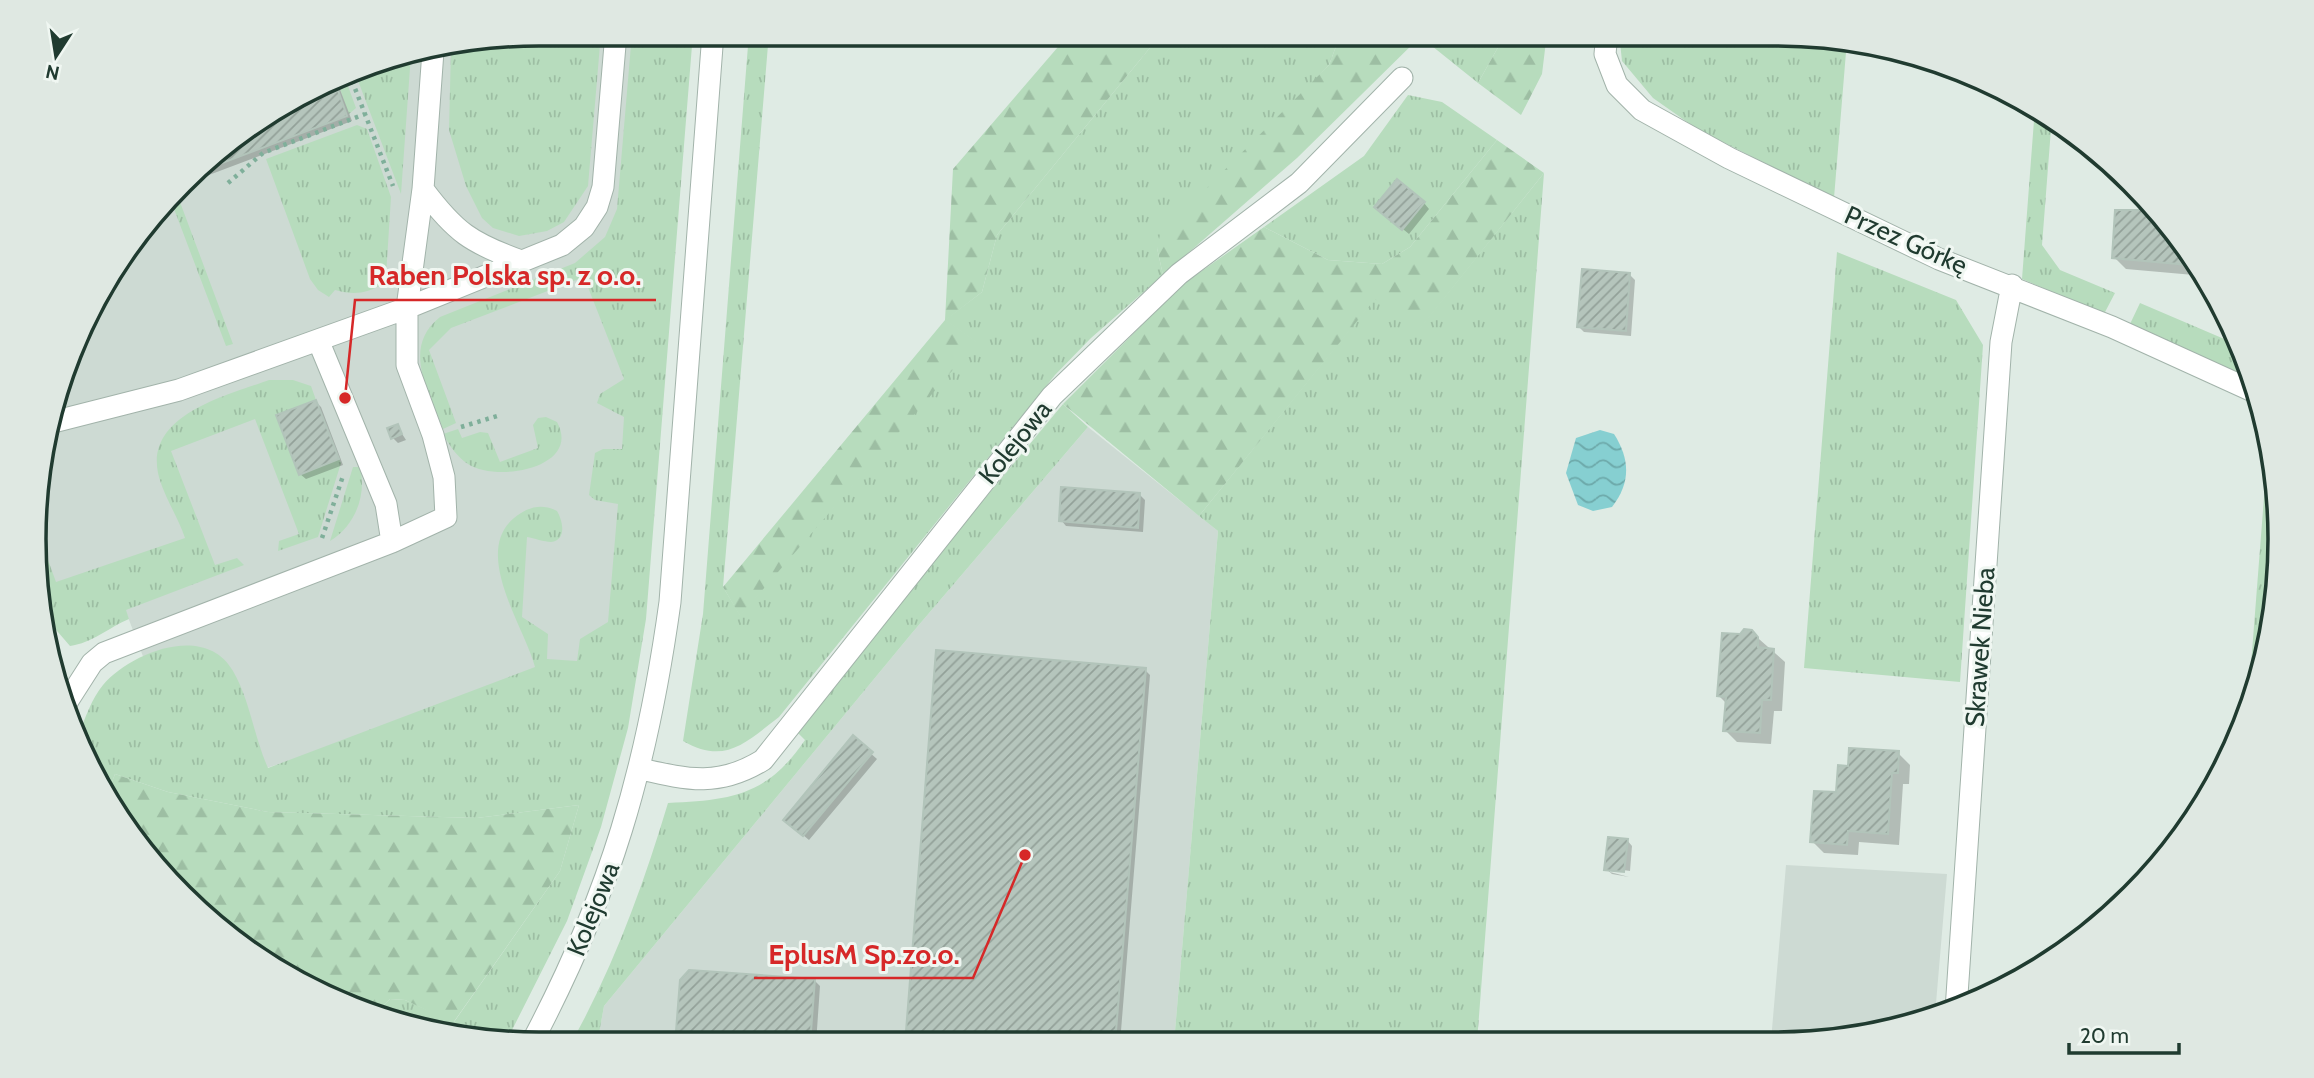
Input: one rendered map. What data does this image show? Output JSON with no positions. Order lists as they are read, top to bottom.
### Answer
{
  "streets": {
    "street": ["Przez Górkę", "Kolejowa", "Skrawek Nieba"]
  },
  "crossings": [
    ["Przez Górkę", "Skrawek Nieba"]
  ],
  "places": ["Raben Polska sp. z o.o.", "EplusM Sp.zo.o."],
  "scale_bar": "20 m",
  "north": "bottom"
}
